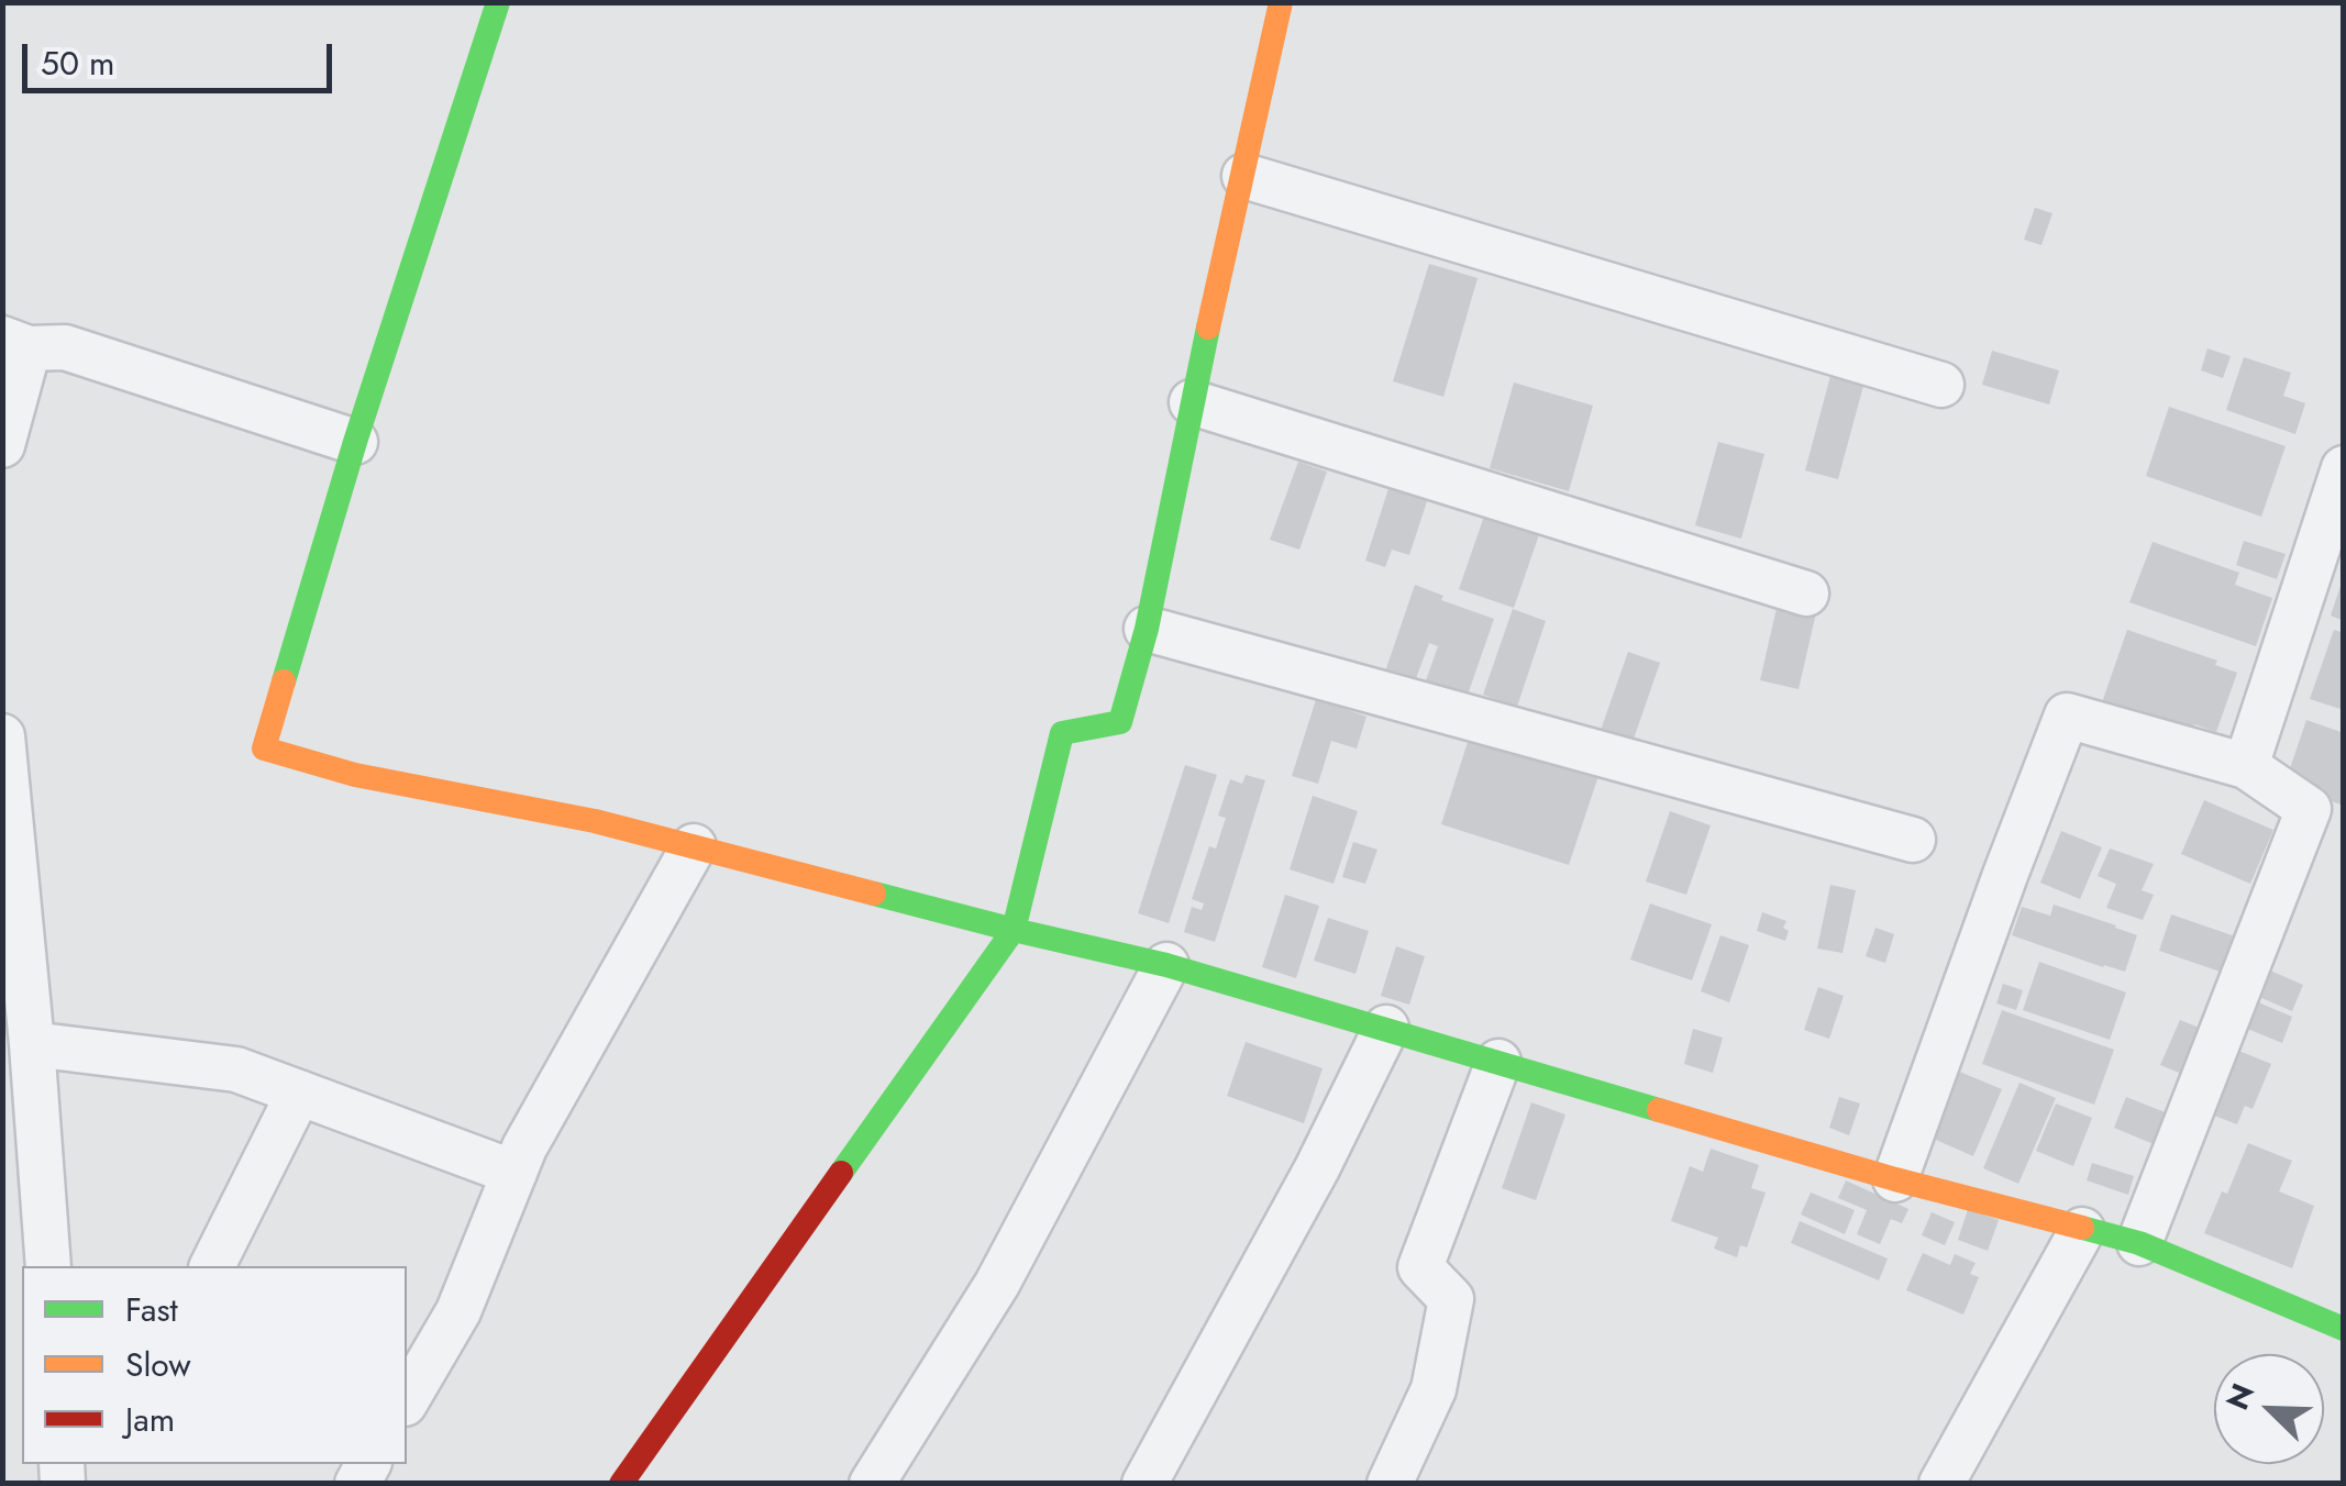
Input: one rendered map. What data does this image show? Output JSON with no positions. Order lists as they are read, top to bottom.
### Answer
{
  "legend": ["Fast", "Slow", "Jam"],
  "scale_bar": "50 m",
  "north": "top left"
}
